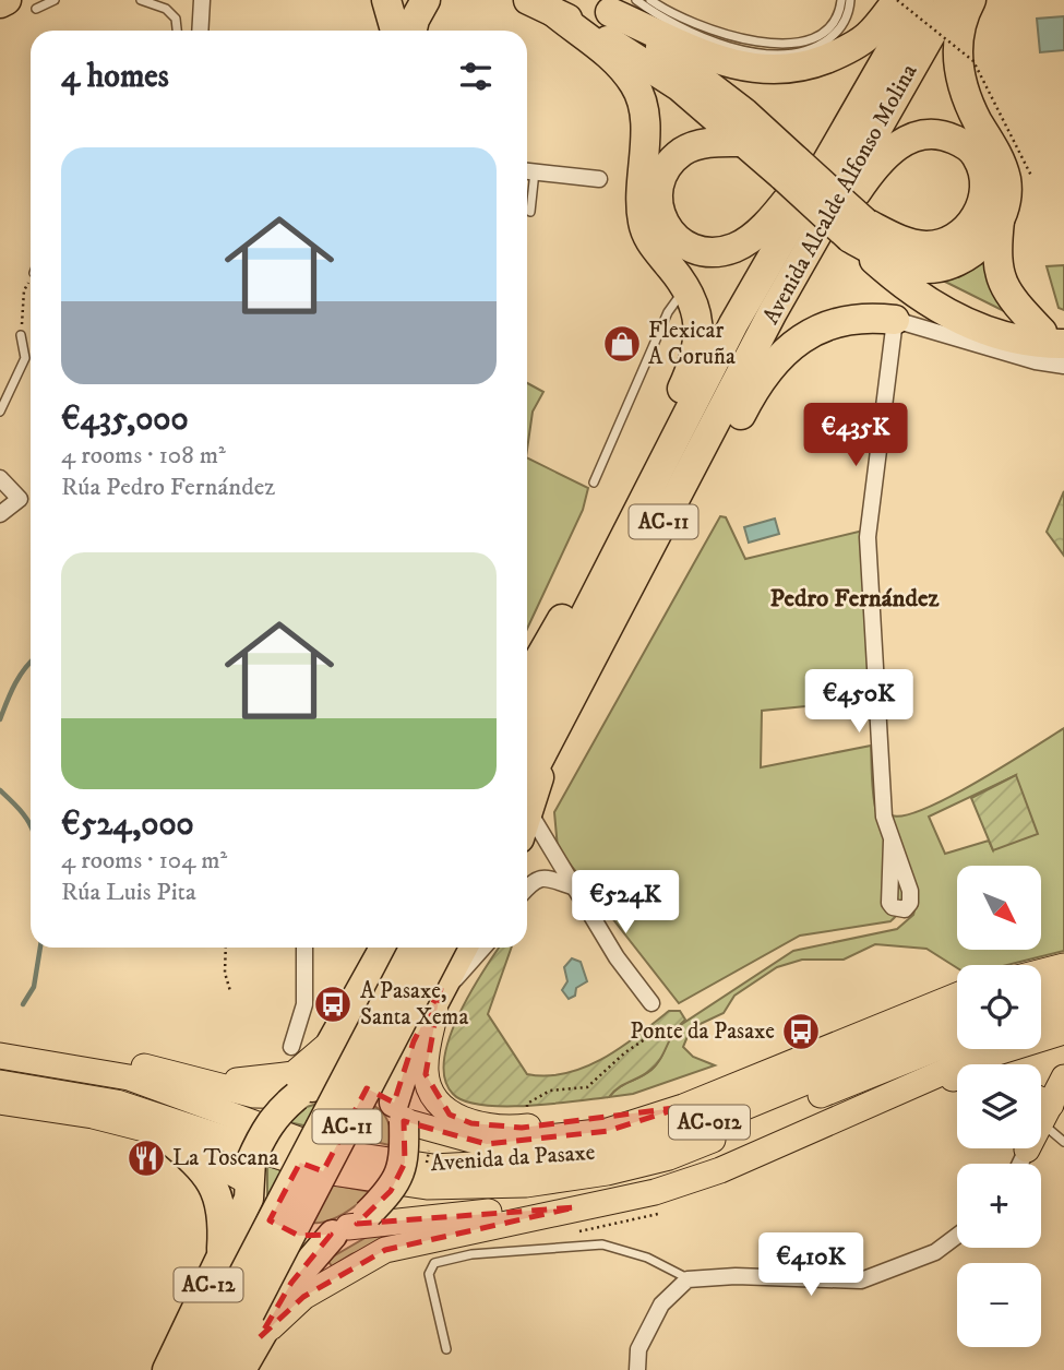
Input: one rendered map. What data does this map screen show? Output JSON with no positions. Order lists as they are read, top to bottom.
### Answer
{
  "streets": {
    "highway": ["Avenida Alcalde Alfonso Molina", "AC-11", "AC-12"],
    "main road": ["AC-012", "Avenida da Pasaxe"]
  },
  "crossings": [
    ["AC-11", "AC-012"],
    ["AC-11", "AC-12"],
    ["AC-012", "AC-12"]
  ],
  "districts": ["Pedro Fernández"],
  "places": {
    "shop": ["Flexicar A Coruña"],
    "bus stop": ["A Pasaxe, Santa Xema", "Ponte da Pasaxe"],
    "restaurant": ["La Toscana"]
  },
  "north": "bottom right",
  "page": {
    "heading": "4 homes",
    "list": [
      {
        "name": "€435,000",
        "note": "4 rooms · 108 m² · Rúa Pedro Fernández"
      },
      {
        "name": "€524,000",
        "note": "4 rooms · 104 m² · Rúa Luis Pita"
      }
    ],
    "price": [
      "€435K",
      "€450K",
      "€524K",
      "€410K"
    ],
    "map_buttons": ["+", "−"]
  }
}
